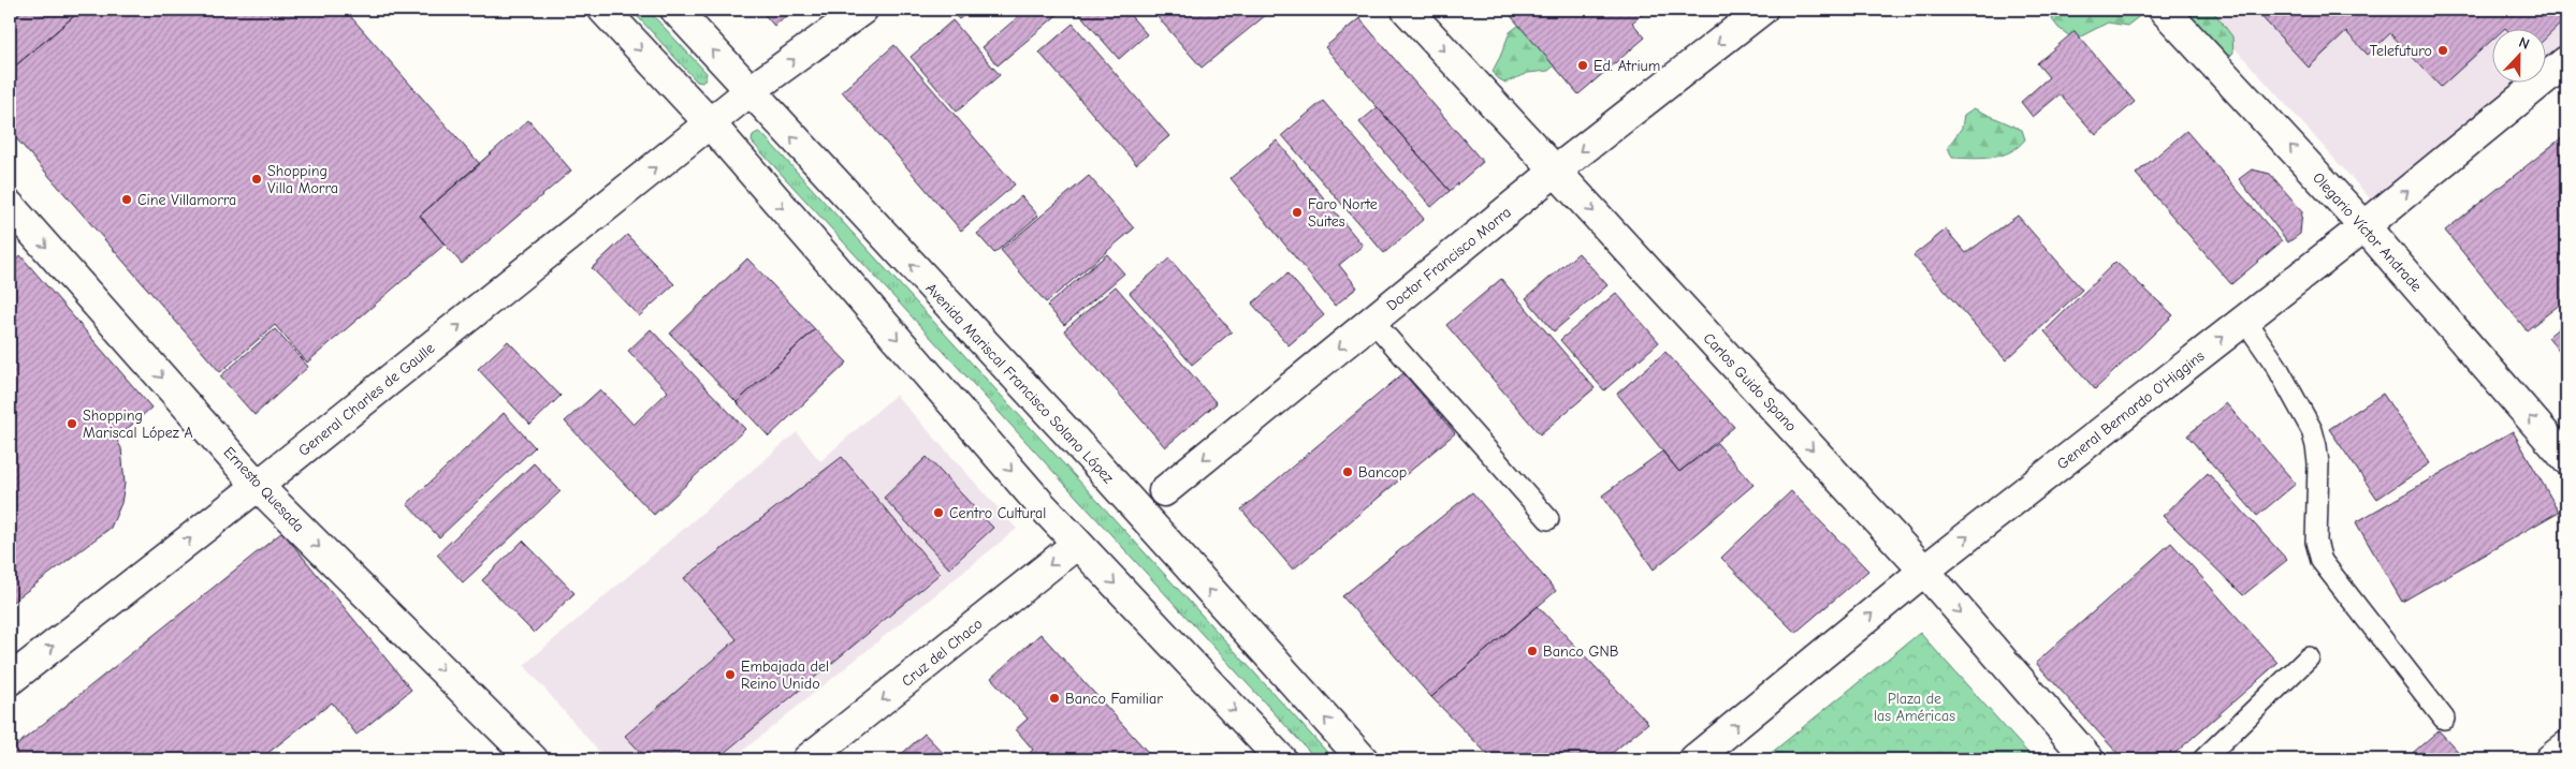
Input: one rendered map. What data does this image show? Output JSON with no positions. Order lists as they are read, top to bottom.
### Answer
{
  "streets": {
    "main road": [
      "Olegario Víctor Andrade",
      "Doctor Francisco Morra",
      "Carlos Guido Spano",
      "Avenida Mariscal Francisco Solano López",
      "General Charles de Gaulle",
      "General Bernardo O'Higgins",
      "Ernesto Quesada",
      "Cruz del Chaco"
    ]
  },
  "crossings": [
    ["Olegario Víctor Andrade", "General Bernardo O'Higgins"],
    ["Doctor Francisco Morra", "Carlos Guido Spano"],
    ["Doctor Francisco Morra", "Avenida Mariscal Francisco Solano López"],
    ["Carlos Guido Spano", "General Bernardo O'Higgins"],
    ["Avenida Mariscal Francisco Solano López", "General Charles de Gaulle"],
    ["General Charles de Gaulle", "Ernesto Quesada"]
  ],
  "one_way": [
    "Olegario Víctor Andrade",
    "Doctor Francisco Morra",
    "Carlos Guido Spano",
    "General Charles de Gaulle",
    "General Bernardo O'Higgins",
    "Ernesto Quesada",
    "Cruz del Chaco"
  ],
  "parks": ["Plaza de las Américas"],
  "places": [
    "Telefuturo",
    "Ed. Atrium",
    "Shopping Villa Morra",
    "Cine Villamorra",
    "Faro Norte Suites",
    "Shopping Mariscal López A",
    "Bancop",
    "Centro Cultural",
    "Banco GNB",
    "Embajada del Reino Unido",
    "Banco Familiar"
  ],
  "north": "top"
}
